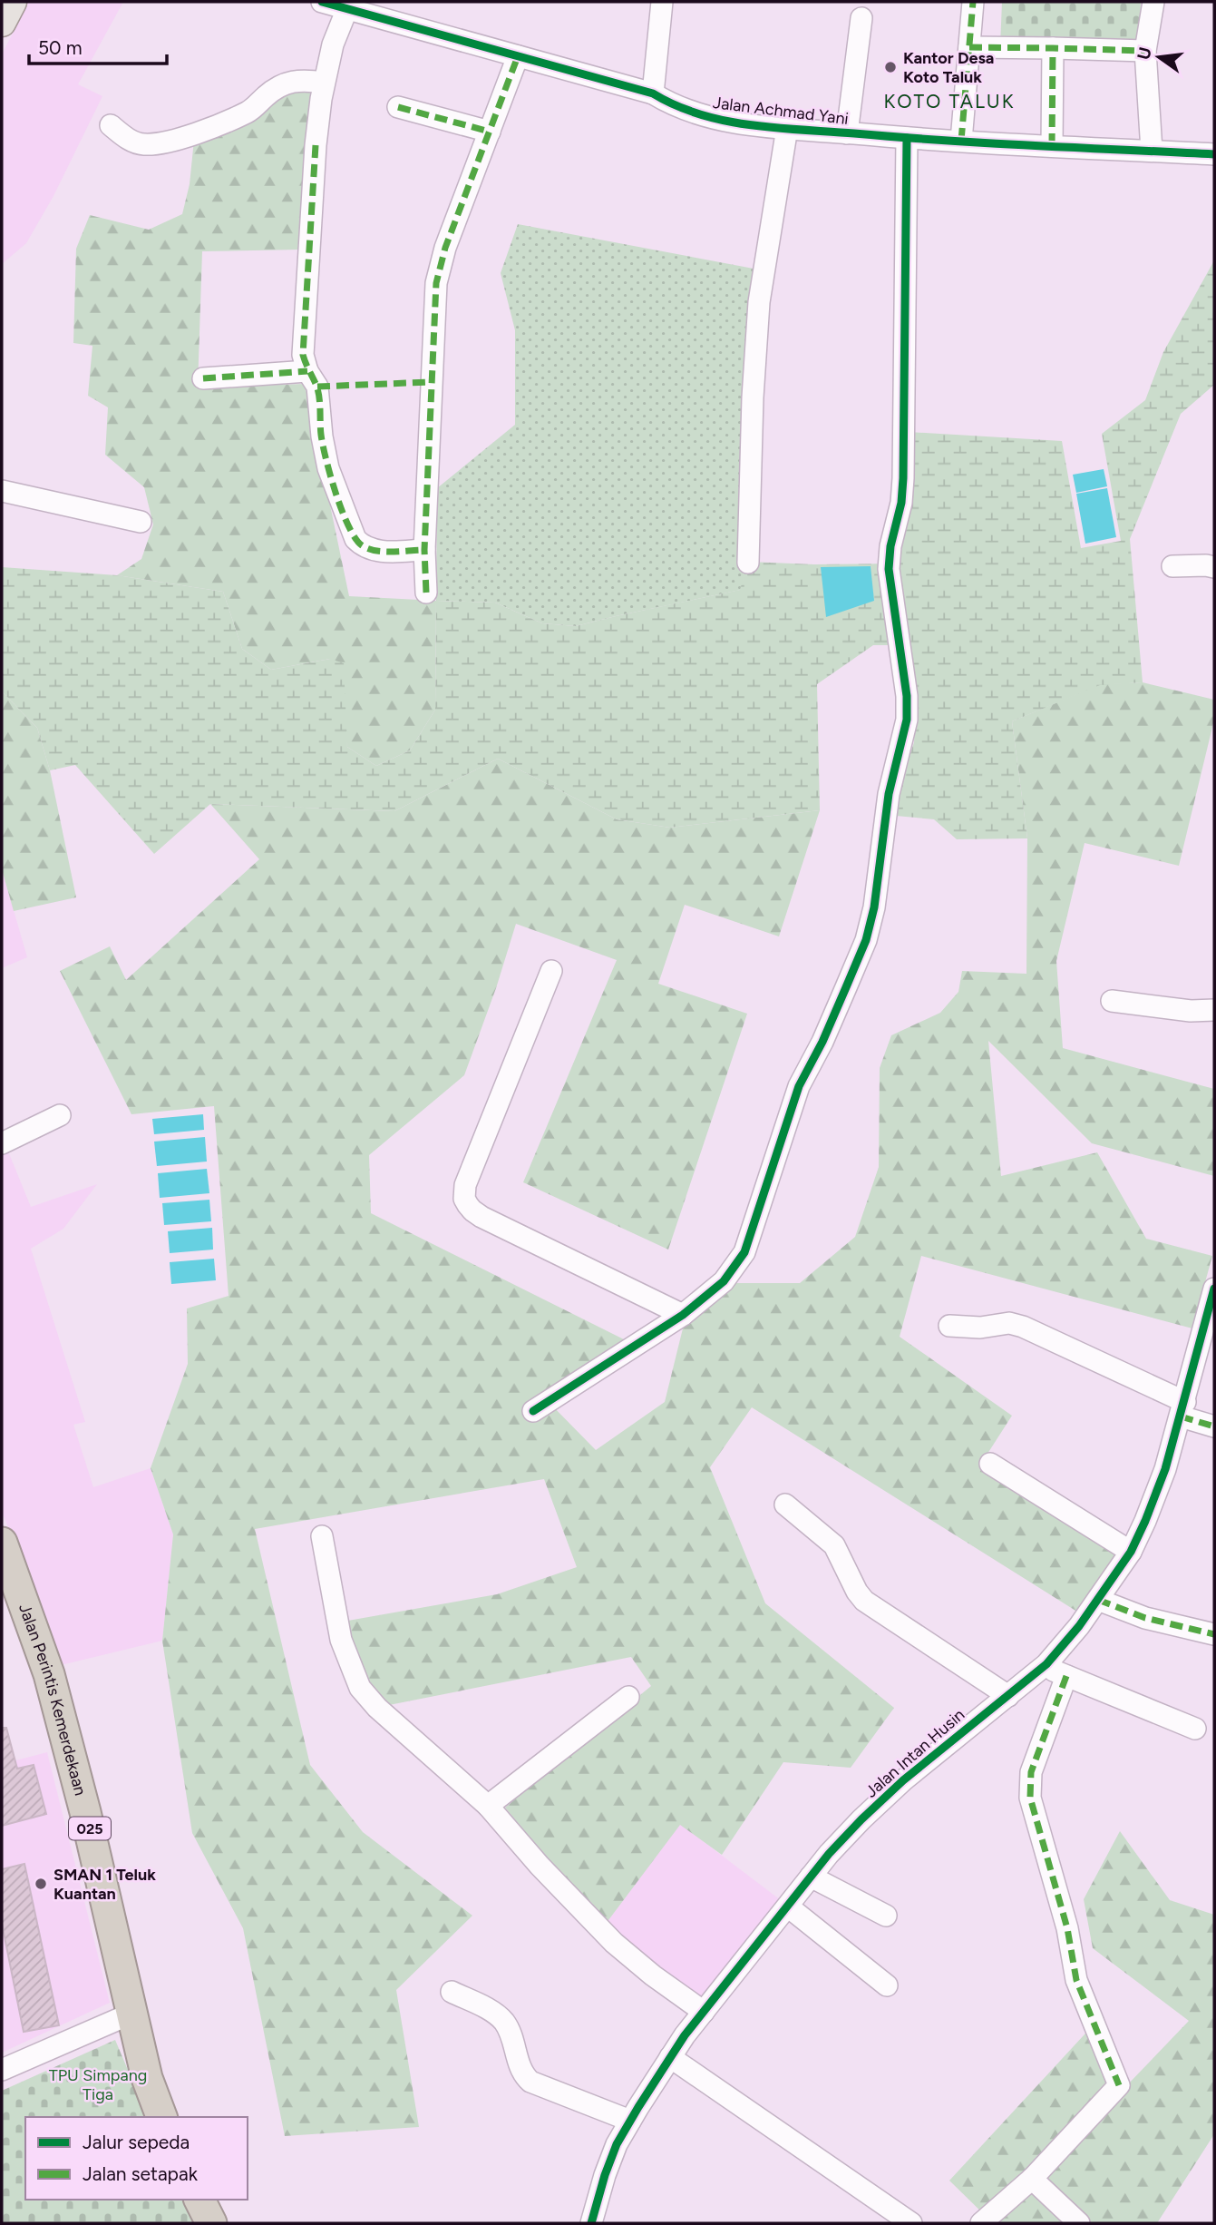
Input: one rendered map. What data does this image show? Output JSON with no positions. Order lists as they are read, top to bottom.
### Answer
{
  "streets": {
    "highway": ["Jalan Perintis Kemerdekaan", "025"],
    "street": ["Jalan Achmad Yani", "Jalan Intan Husin"]
  },
  "districts": ["KOTO TALUK"],
  "parks": ["TPU Simpang Tiga"],
  "places": ["Kantor Desa Koto Taluk", "SMAN 1 Teluk Kuantan"],
  "legend": ["Jalur sepeda", "Jalan setapak"],
  "scale_bar": "50 m",
  "north": "left"
}
